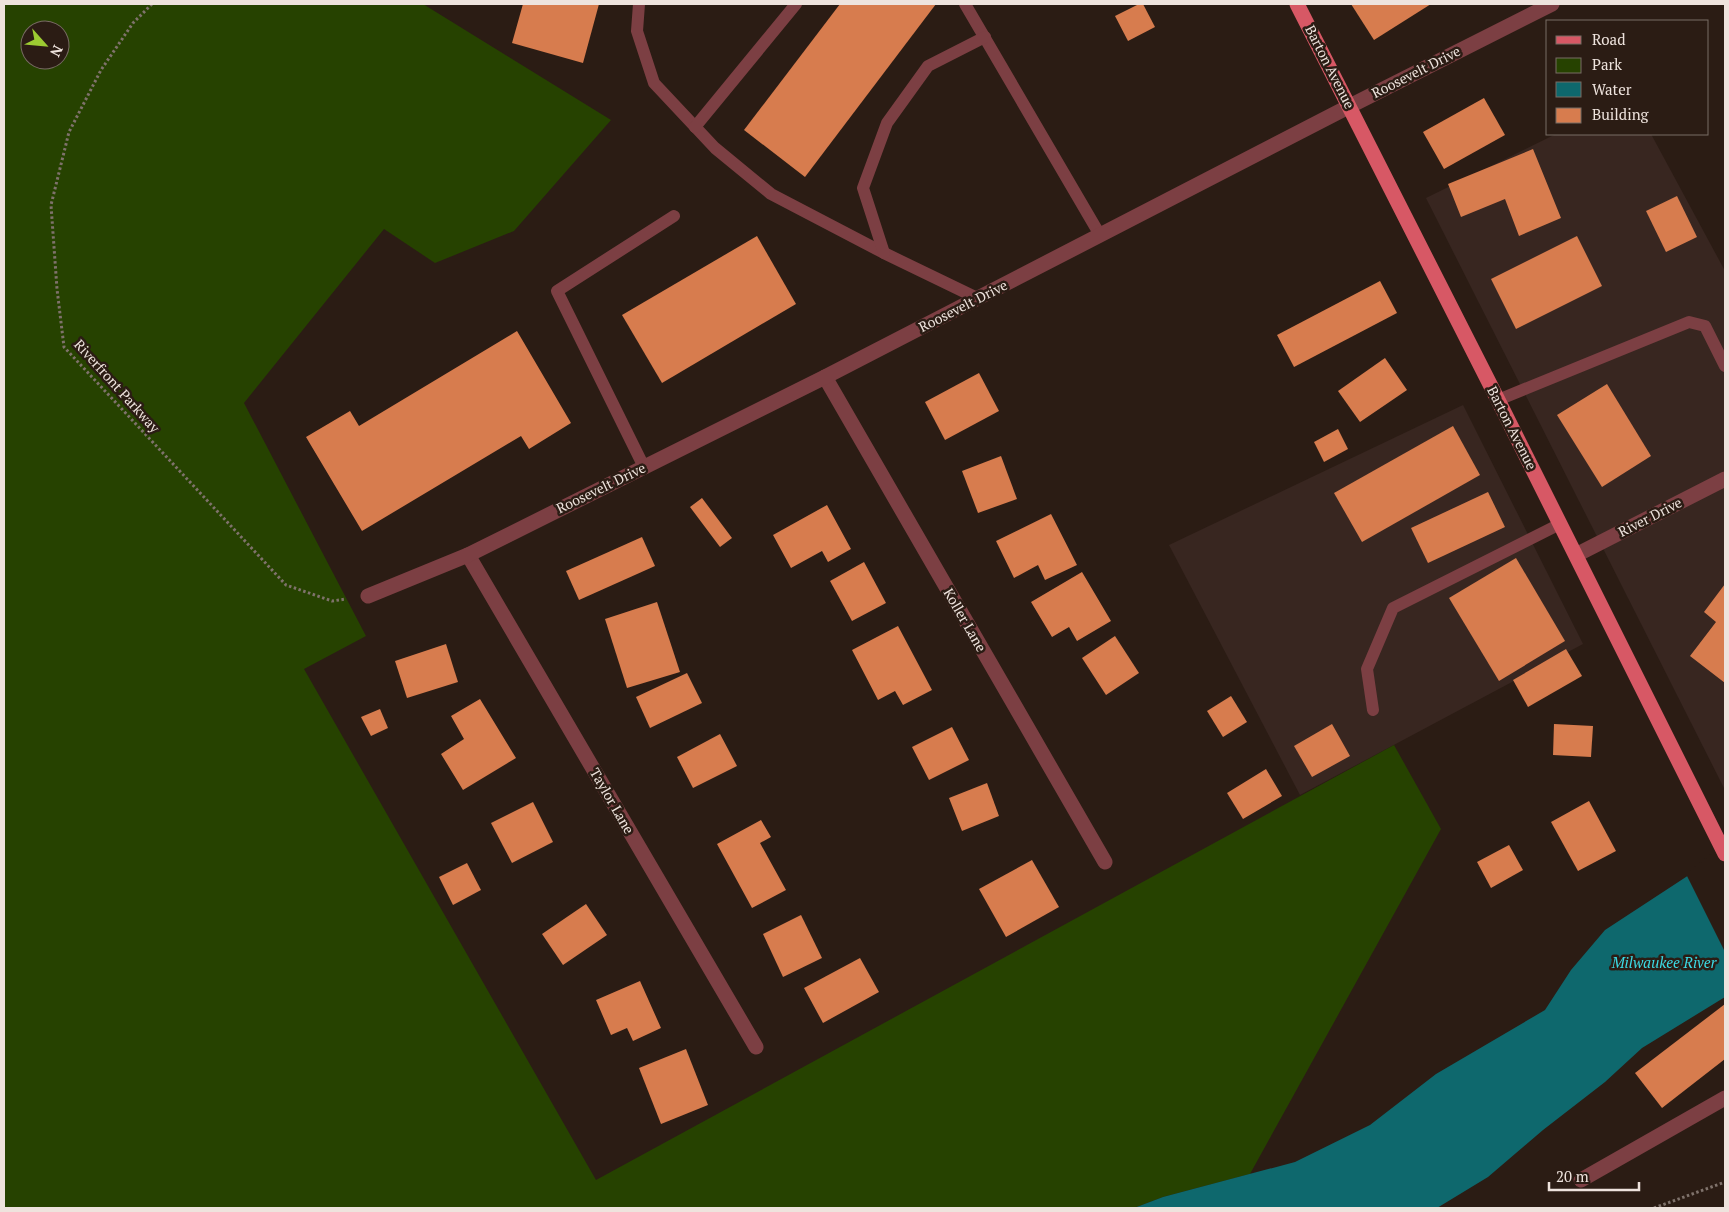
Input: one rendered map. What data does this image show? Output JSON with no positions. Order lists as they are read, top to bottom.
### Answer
{
  "streets": {
    "main road": ["Barton Avenue"],
    "street": [
      "Roosevelt Drive",
      "River Drive",
      "Koller Lane",
      "Taylor Lane"
    ],
    "path": ["Riverfront Parkway"]
  },
  "crossings": [
    ["Barton Avenue", "Roosevelt Drive"],
    ["Barton Avenue", "River Drive"],
    ["Roosevelt Drive", "Riverfront Parkway"],
    ["Roosevelt Drive", "Koller Lane"],
    ["Roosevelt Drive", "Taylor Lane"]
  ],
  "water": ["Milwaukee River"],
  "legend": [
    "Road",
    "Park",
    "Water",
    "Building"
  ],
  "scale_bar": "20 m",
  "north": "bottom right"
}
